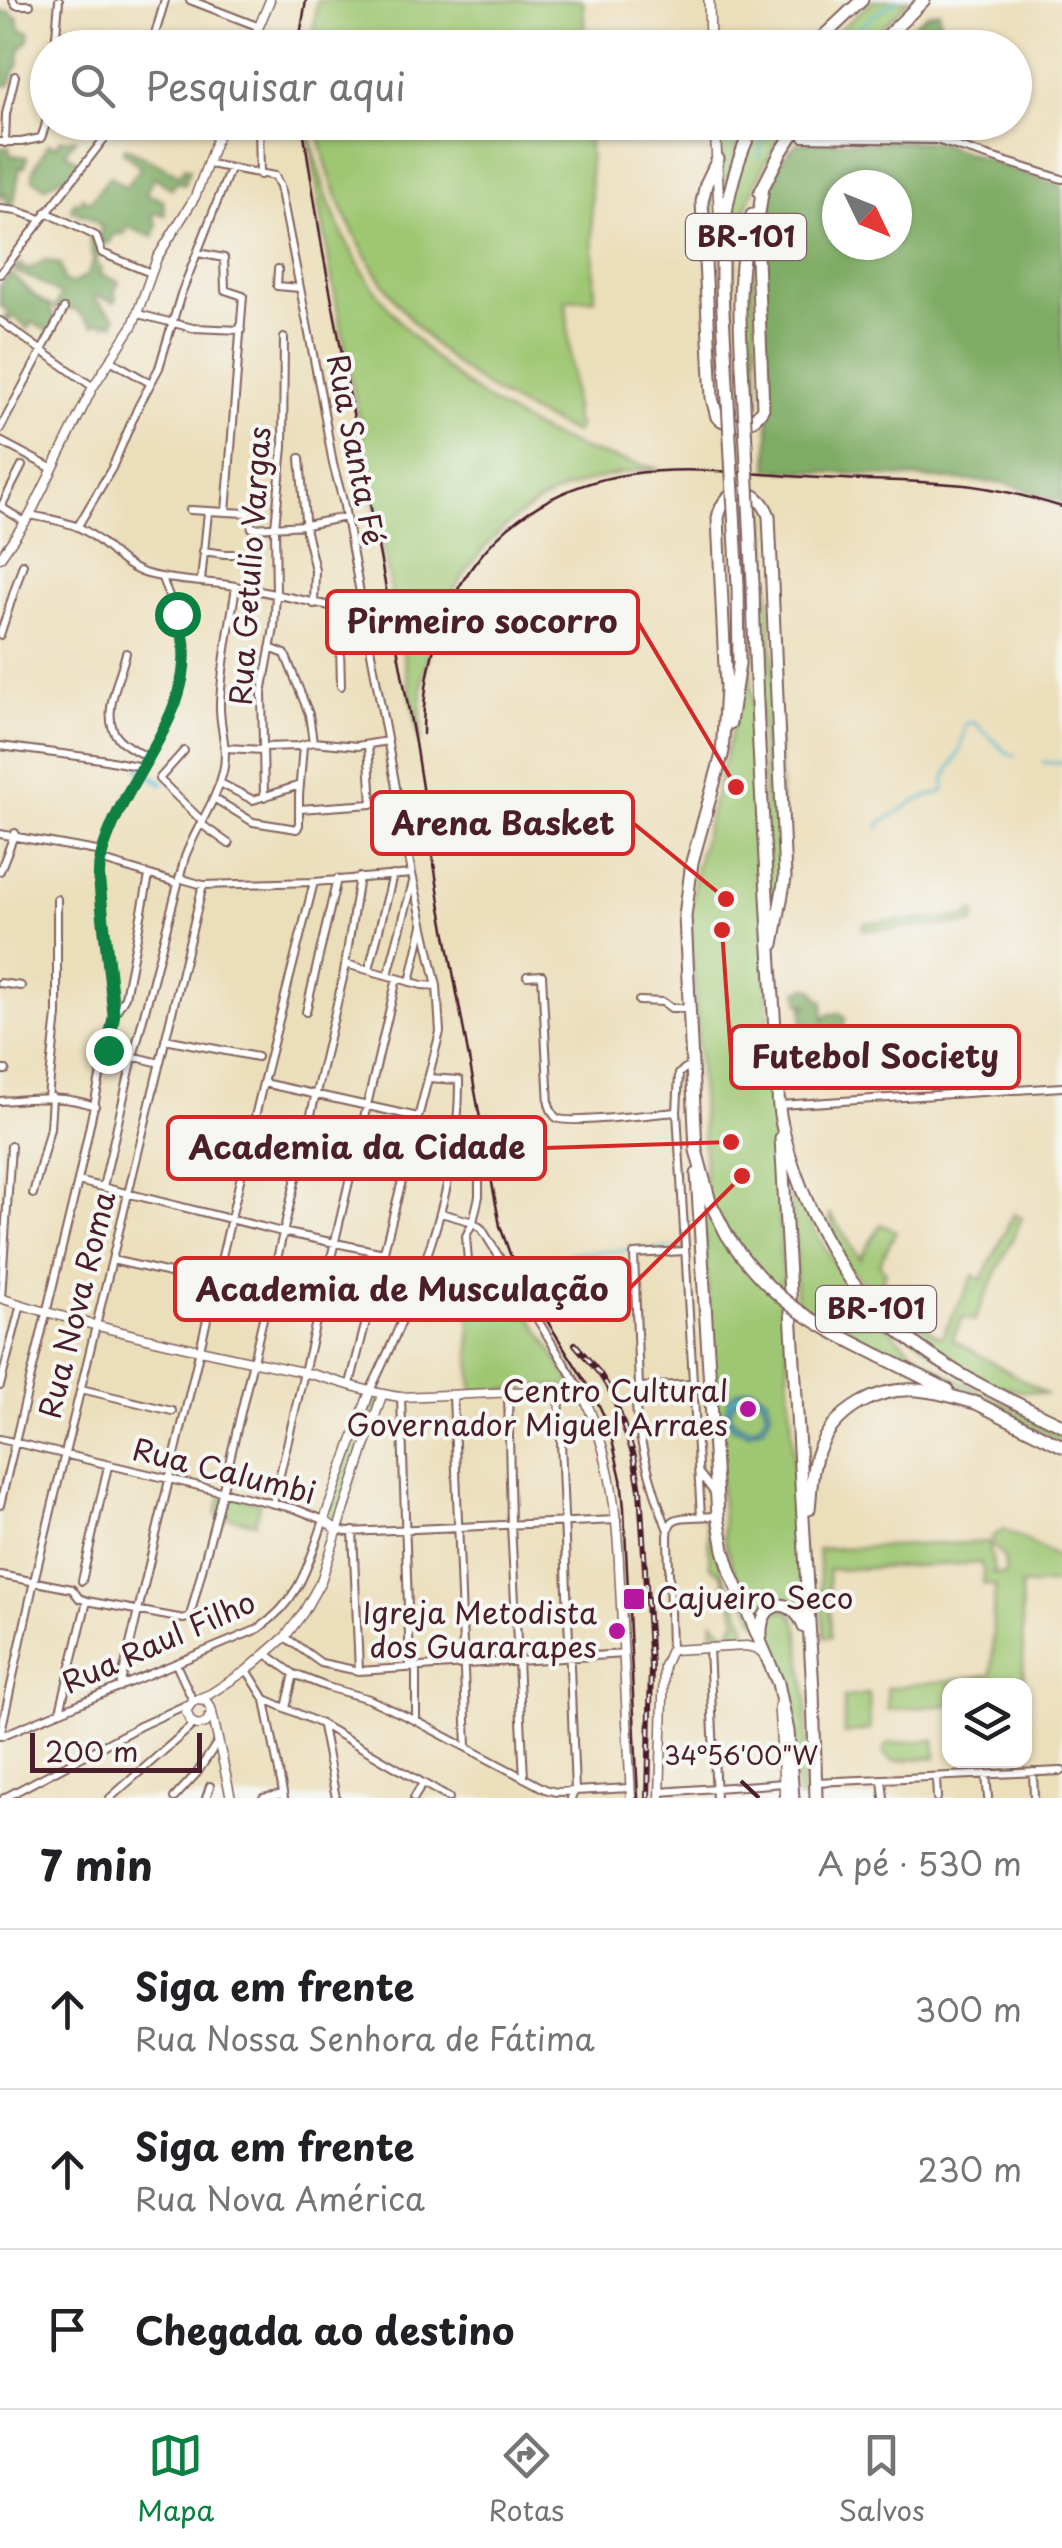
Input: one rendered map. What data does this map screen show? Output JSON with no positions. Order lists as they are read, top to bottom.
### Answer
{
  "streets": {
    "highway": ["BR-101"],
    "street": [
      "Rua Santa Fé",
      "Rua Getulio Vargas",
      "Rua Nova Roma",
      "Rua Calumbi",
      "Rua Raul Filho"
    ]
  },
  "crossings": [
    ["Rua Nova Roma", "Rua Calumbi"],
    ["Rua Nova Roma", "Rua Raul Filho"],
    ["Rua Calumbi", "Rua Raul Filho"]
  ],
  "places": {
    "other": [
      "Pirmeiro socorro",
      "Arena Basket",
      "Futebol Society",
      "Academia da Cidade",
      "Academia de Musculação",
      "Centro Cultural Governador Miguel Arraes",
      "Igreja Metodista dos Guararapes"
    ],
    "transit": ["Cajueiro Seco"]
  },
  "scale_bar": "200 m",
  "north": "bottom right",
  "page": {
    "search": "Pesquisar aqui",
    "scale": "200 m",
    "heading": ["7 min", "A pé · 530 m"],
    "list": [
      ["Siga em frente", "Rua Nossa Senhora de Fátima", "300 m"],
      ["Siga em frente", "Rua Nova América", "230 m"],
      "Chegada ao destino"
    ],
    "nav": ["Mapa", "Rotas", "Salvos"]
  },
  "coordinates": ["34°56'00\"W"]
}
